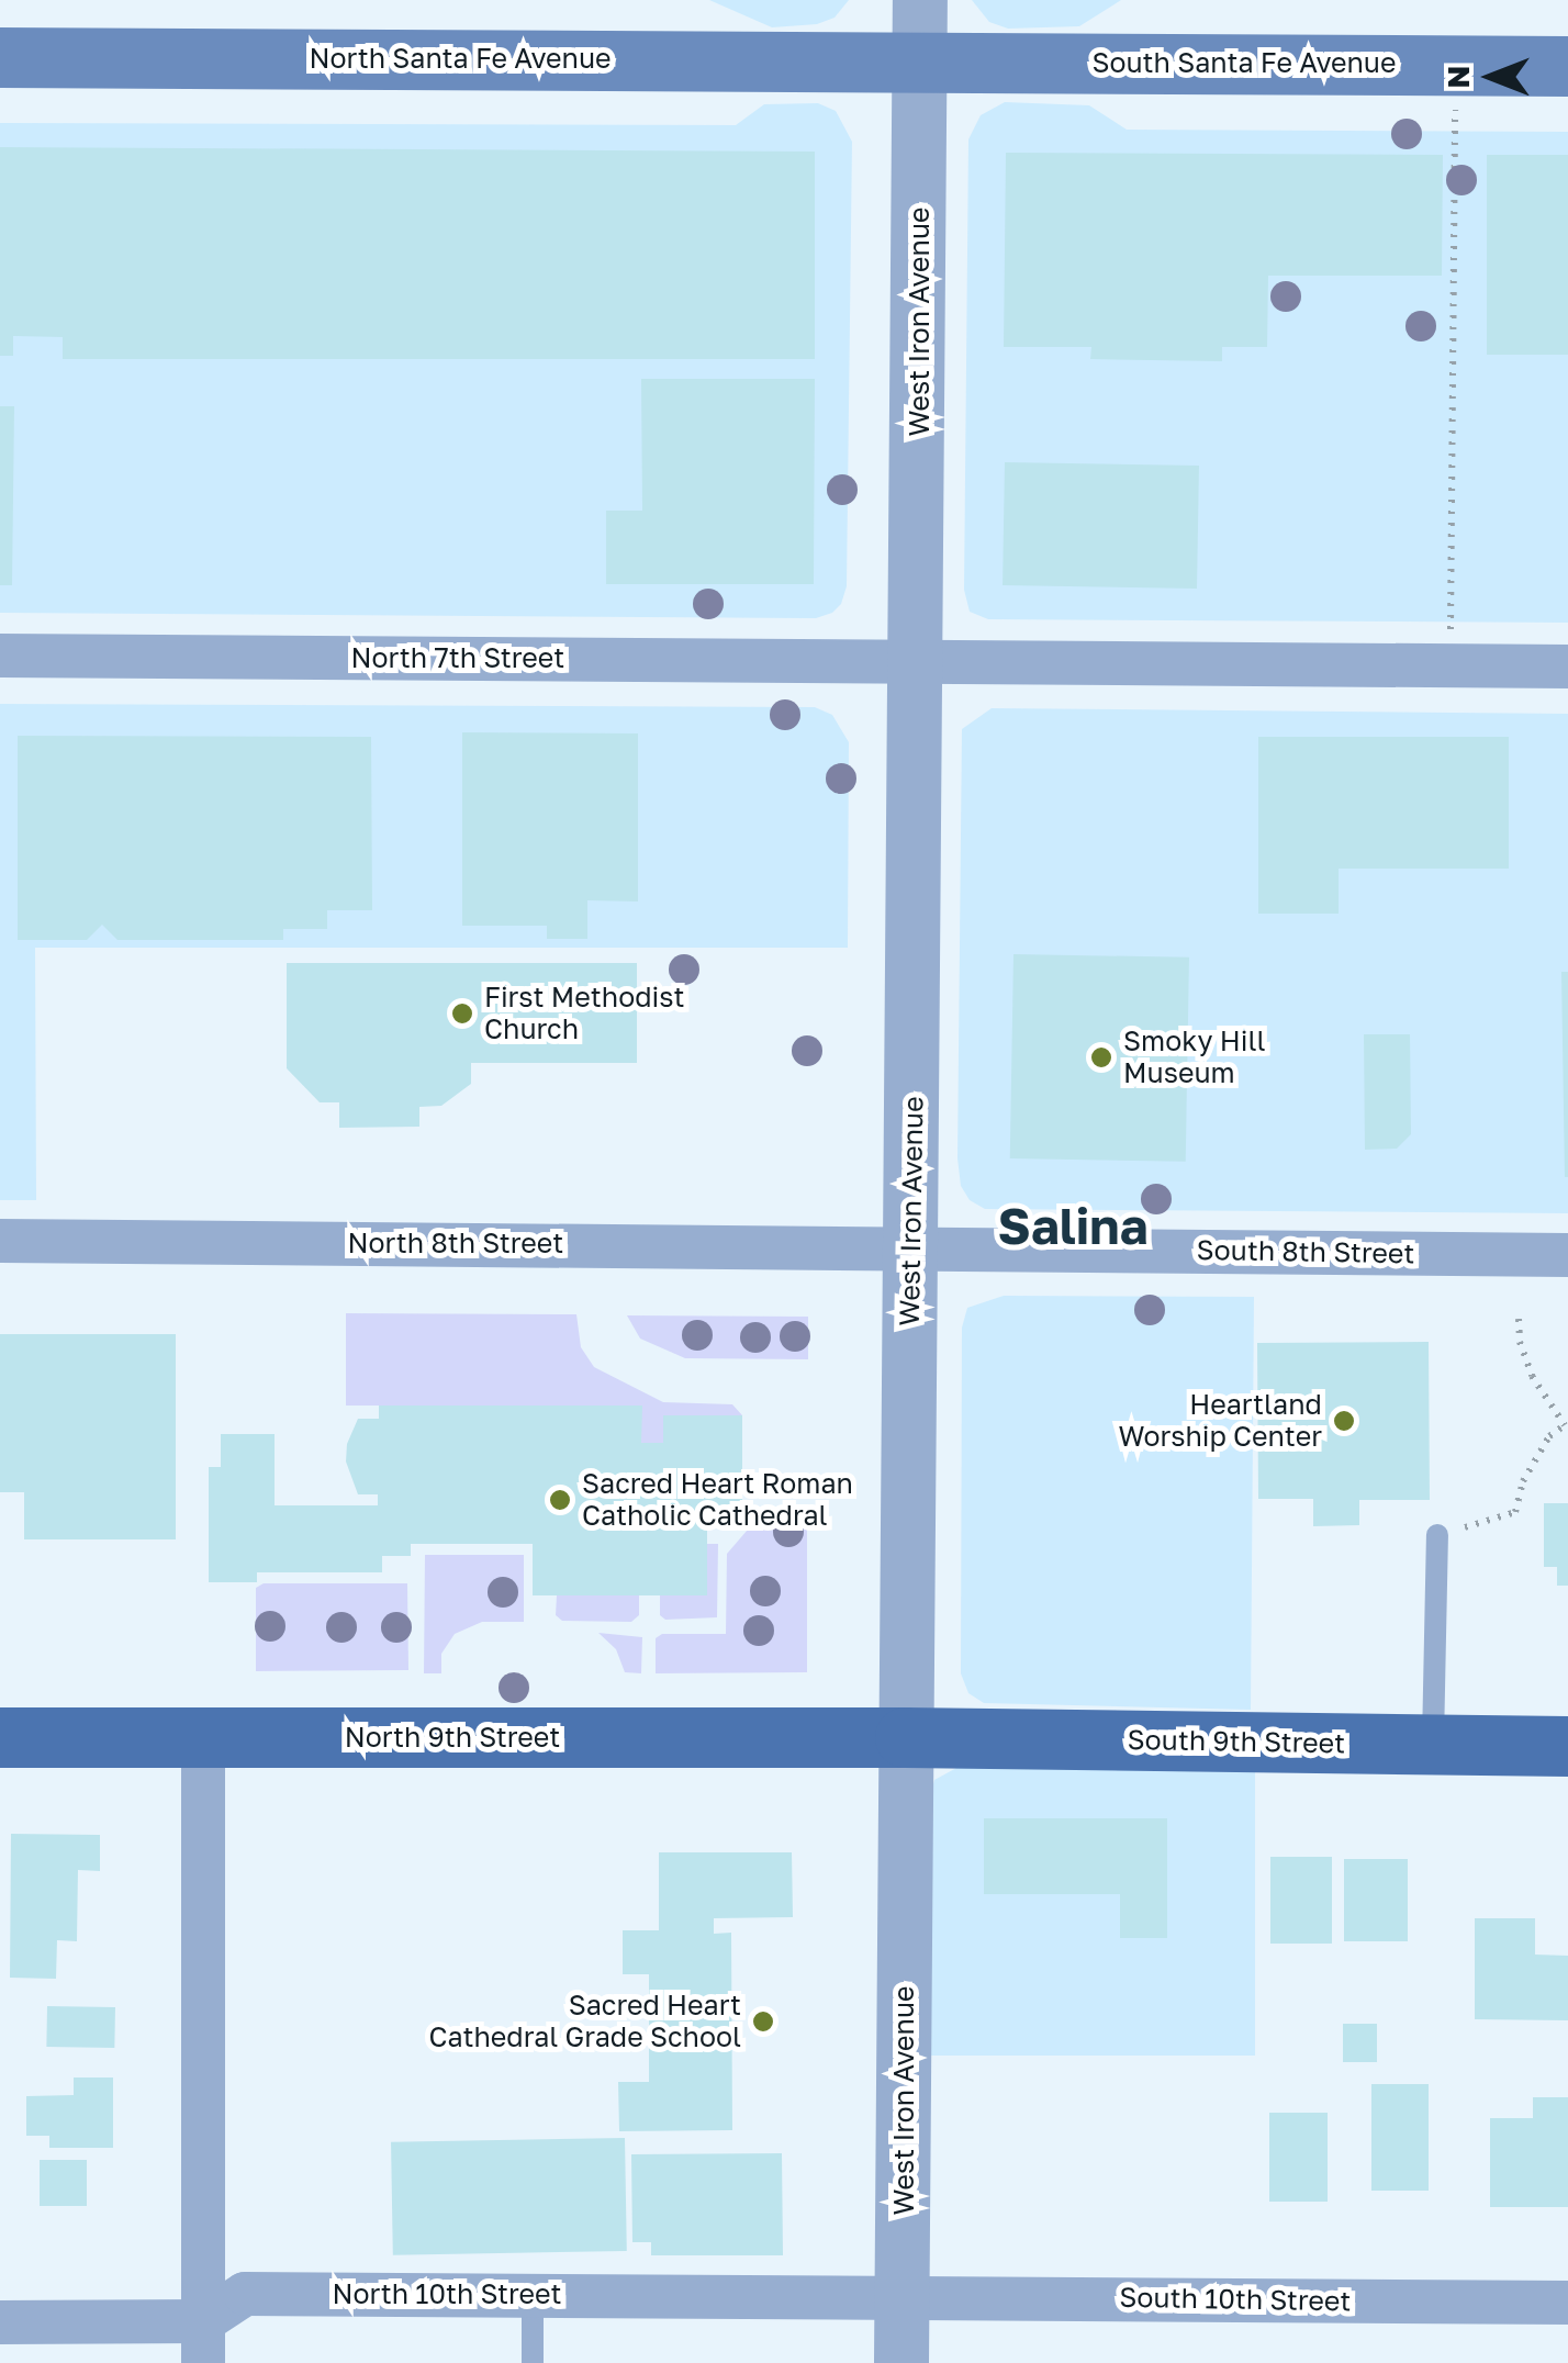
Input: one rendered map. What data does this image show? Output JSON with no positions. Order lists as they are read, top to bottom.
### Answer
{
  "streets": {
    "main road": [
      "North Santa Fe Avenue",
      "South Santa Fe Avenue",
      "North 9th Street",
      "South 9th Street"
    ],
    "street": [
      "West Iron Avenue",
      "North 7th Street",
      "North 8th Street",
      "South 8th Street",
      "North 10th Street",
      "South 10th Street"
    ]
  },
  "crossings": [
    ["North Santa Fe Avenue", "South Santa Fe Avenue"],
    ["North Santa Fe Avenue", "West Iron Avenue"],
    ["South Santa Fe Avenue", "West Iron Avenue"],
    ["West Iron Avenue", "North 7th Street"],
    ["West Iron Avenue", "North 8th Street"],
    ["West Iron Avenue", "South 8th Street"],
    ["West Iron Avenue", "North 9th Street"],
    ["West Iron Avenue", "South 9th Street"],
    ["West Iron Avenue", "North 10th Street"],
    ["West Iron Avenue", "South 10th Street"],
    ["North 8th Street", "South 8th Street"],
    ["North 9th Street", "South 9th Street"],
    ["North 10th Street", "South 10th Street"]
  ],
  "districts": ["Salina"],
  "places": [
    "First Methodist Church",
    "Smoky Hill Museum",
    "Heartland Worship Center",
    "Sacred Heart Roman Catholic Cathedral",
    "Sacred Heart Cathedral Grade School"
  ],
  "north": "left"
}
